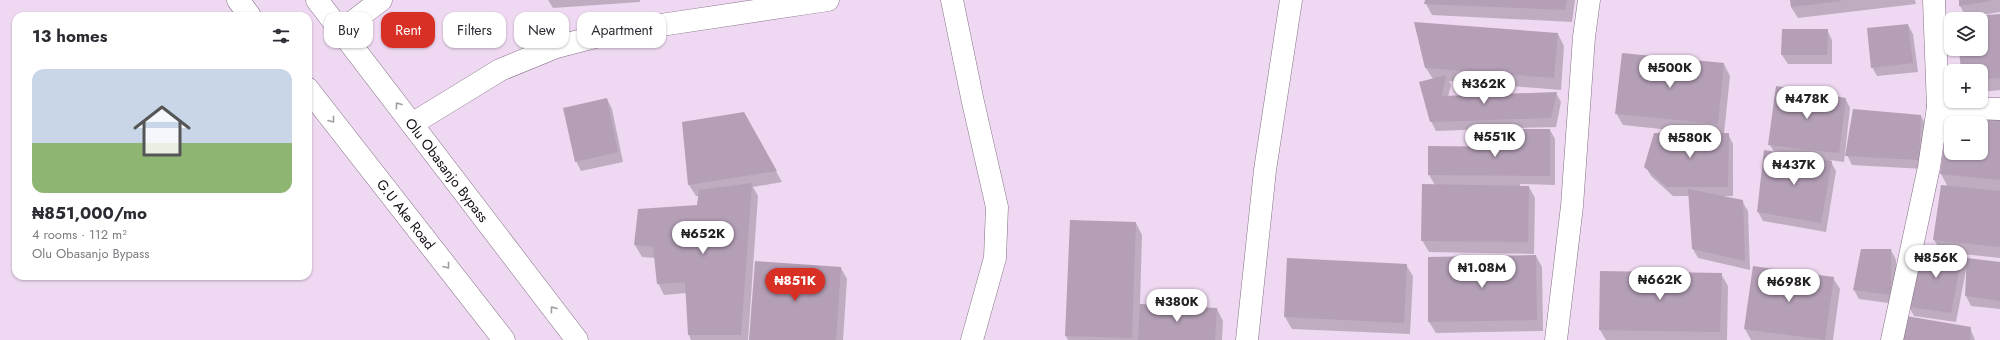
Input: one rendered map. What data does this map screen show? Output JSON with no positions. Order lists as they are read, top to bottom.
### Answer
{
  "streets": {
    "street": ["Olu Obasanjo Bypass", "G.U Ake Road"]
  },
  "one_way": ["Olu Obasanjo Bypass", "G.U Ake Road"],
  "page": {
    "map_buttons": ["+", "−"],
    "chip": [
      "Buy",
      "Rent",
      "Filters",
      "New",
      "Apartment"
    ],
    "heading": "13 homes",
    "price": [
      "₦500K",
      "₦362K",
      "₦478K",
      "₦551K",
      "₦580K",
      "₦437K",
      "₦652K",
      "₦856K",
      "₦1.08M",
      "₦662K",
      "₦851K",
      "₦698K",
      "₦380K"
    ],
    "list": [
      {
        "name": "₦851,000/mo",
        "note": "4 rooms · 112 m² · Olu Obasanjo Bypass"
      }
    ]
  }
}
